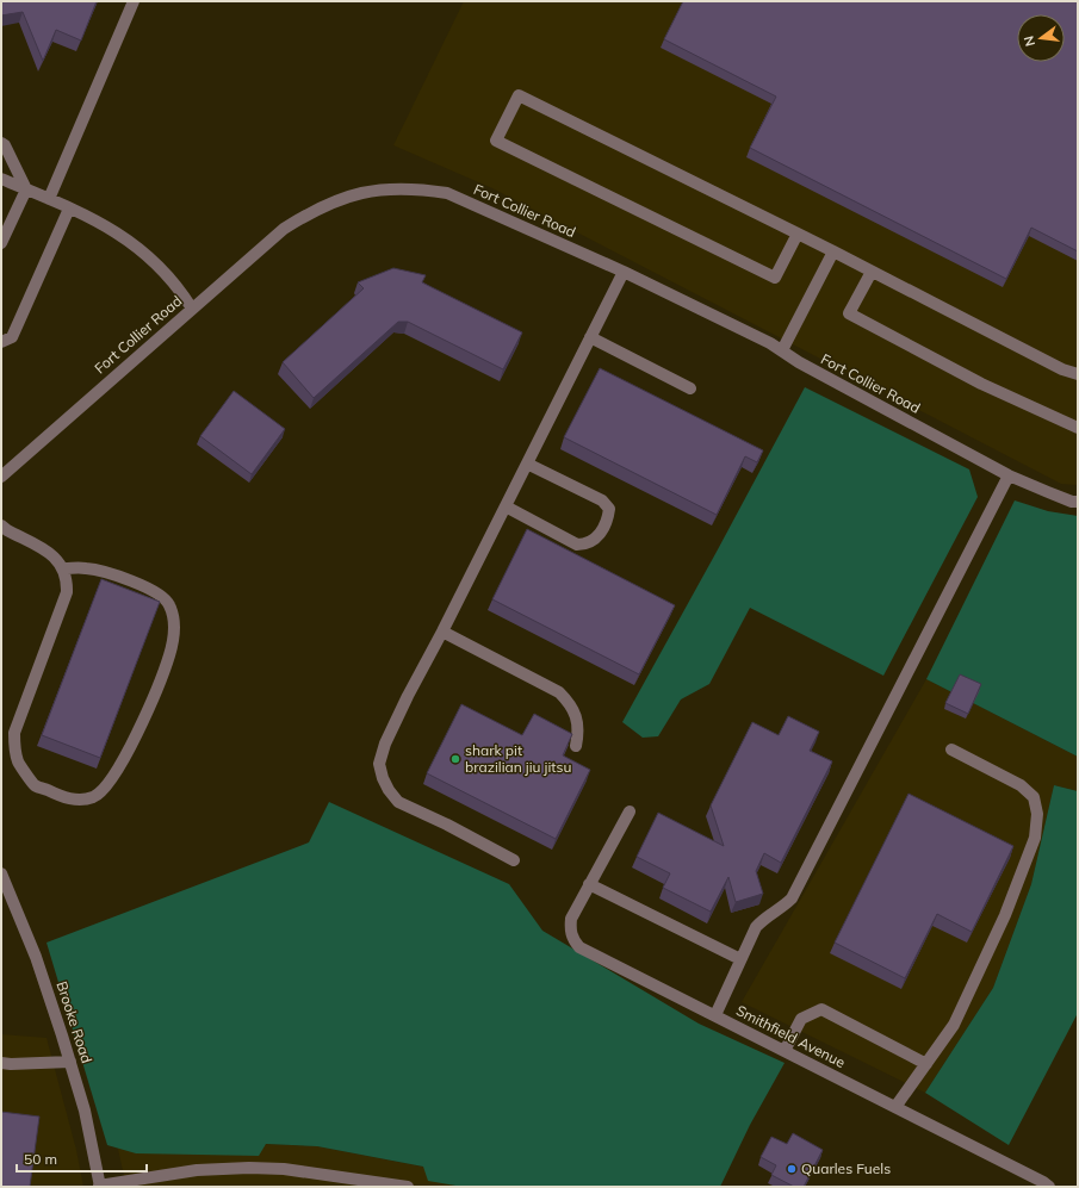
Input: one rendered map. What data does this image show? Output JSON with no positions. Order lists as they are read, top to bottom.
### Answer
{
  "streets": {
    "street": ["Fort Collier Road", "Brooke Road", "Smithfield Avenue"]
  },
  "places": ["shark pit brazilian jiu jitsu", "Quarles Fuels"],
  "scale_bar": "50 m",
  "north": "left"
}
